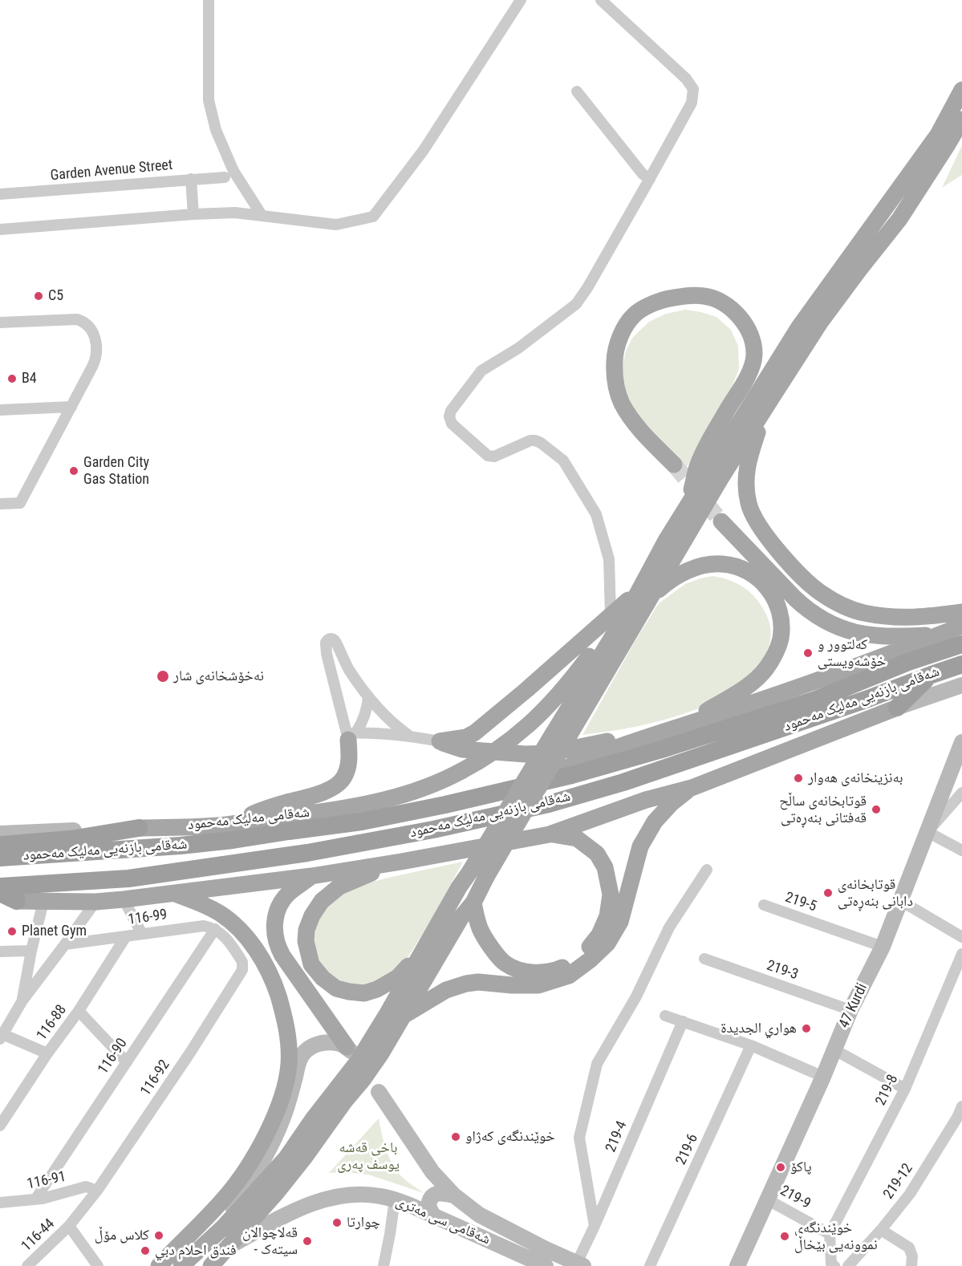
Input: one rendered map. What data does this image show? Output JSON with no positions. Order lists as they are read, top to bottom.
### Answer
{
  "streets": {
    "highway": ["شەقامی بازنەیی مەلیک مەحمود"],
    "main road": ["شەقامی مەلیک مەحمود", "47 Kurdi", "شەقامی سی مەتری"],
    "street": [
      "Garden Avenue Street",
      "219-5",
      "116-99",
      "219-3",
      "116-88",
      "116-90",
      "116-92",
      "219-8",
      "219-4",
      "219-6",
      "116-91",
      "219-12",
      "219-9",
      "116-44"
    ]
  },
  "crossings": [
    ["219-5", "47 Kurdi"],
    ["116-99", "116-88"],
    ["116-99", "116-90"],
    ["116-99", "116-92"],
    ["219-3", "47 Kurdi"],
    ["47 Kurdi", "219-9"],
    ["116-90", "116-92"],
    ["116-90", "116-91"],
    ["116-92", "116-91"],
    ["116-92", "116-44"],
    ["219-8", "219-9"],
    ["219-4", "شەقامی سی مەتری"]
  ],
  "parks": ["باخی قەشە یوسف پەری"],
  "places": [
    "C5",
    "B4",
    "Garden City Gas Station",
    "کەلتوور و خۆشەویستی",
    "نەخۆشخانەی شار",
    "بەنزینخانەی ھەوار",
    "قوتابخانەی ساڵح قەفتانی بنەڕەتی",
    "قوتابخانەی دابانی بنەڕەتی",
    "Planet Gym",
    "هواري الجديدة",
    "خوێندنگەی کەژاو",
    "پاکۆ",
    "چوارتا",
    "کلاس مۆڵ",
    "خوێندنگەی نموونەیی بێخاڵ",
    "قەلاچوالان - سیتەک",
    "فندق احلام دبي"
  ]
}
